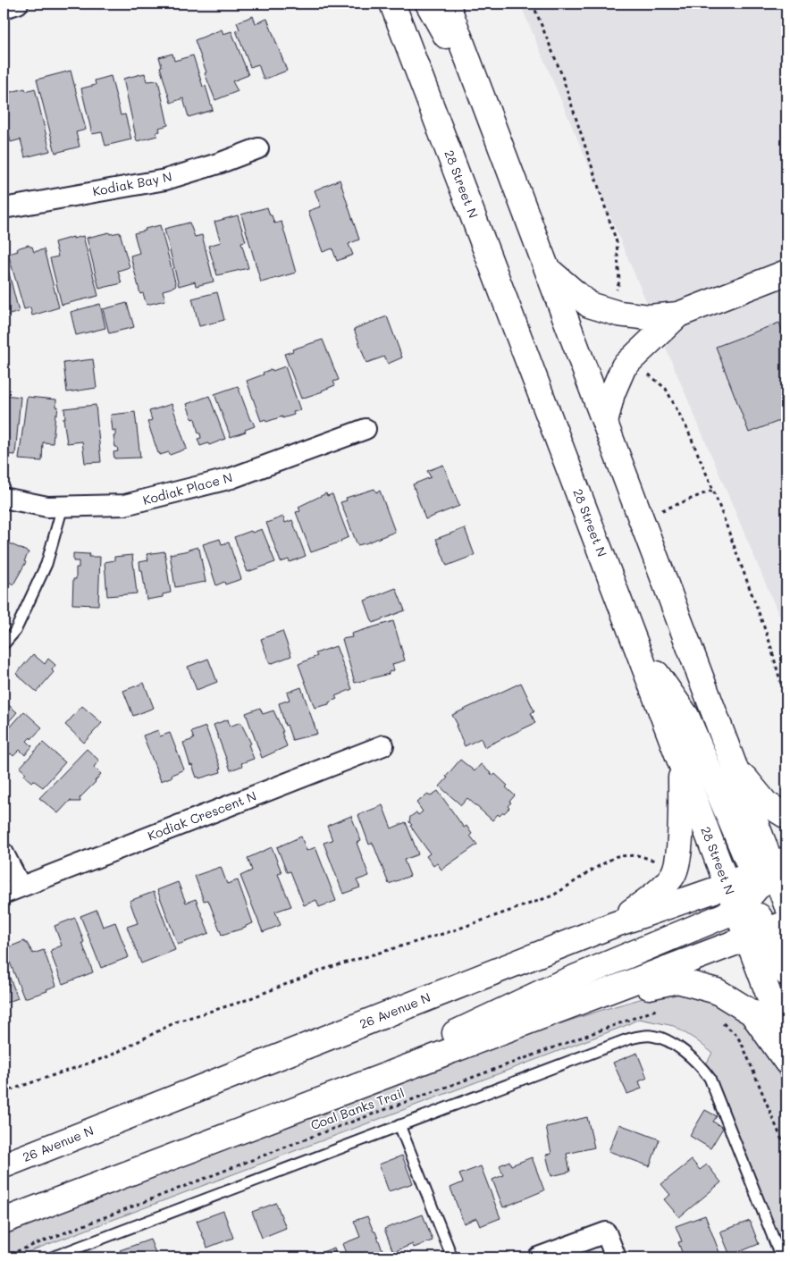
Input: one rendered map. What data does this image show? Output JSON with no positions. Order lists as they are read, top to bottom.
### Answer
{
  "streets": {
    "main road": ["28 Street N", "26 Avenue N"],
    "street": ["Kodiak Bay N", "Kodiak Place N", "Kodiak Crescent N"],
    "path": ["Coal Banks Trail"]
  },
  "crossings": [
    ["28 Street N", "26 Avenue N"]
  ]
}
